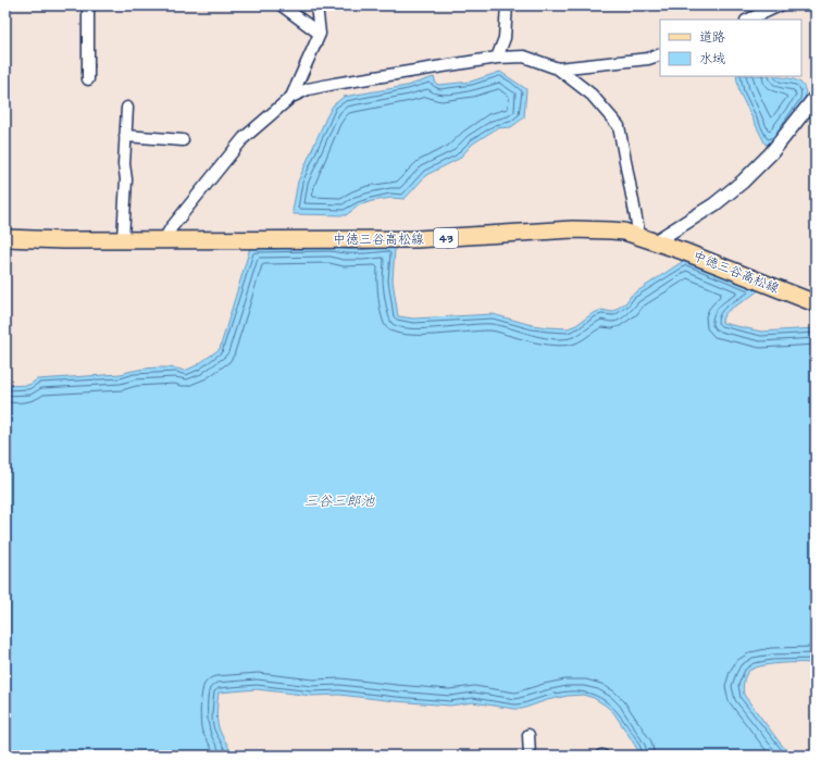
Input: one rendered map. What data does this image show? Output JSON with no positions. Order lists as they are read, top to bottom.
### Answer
{
  "streets": {
    "main road": ["43", "中徳三谷高松線"]
  },
  "water": ["三谷三郎池"],
  "legend": ["道路", "水域"]
}
